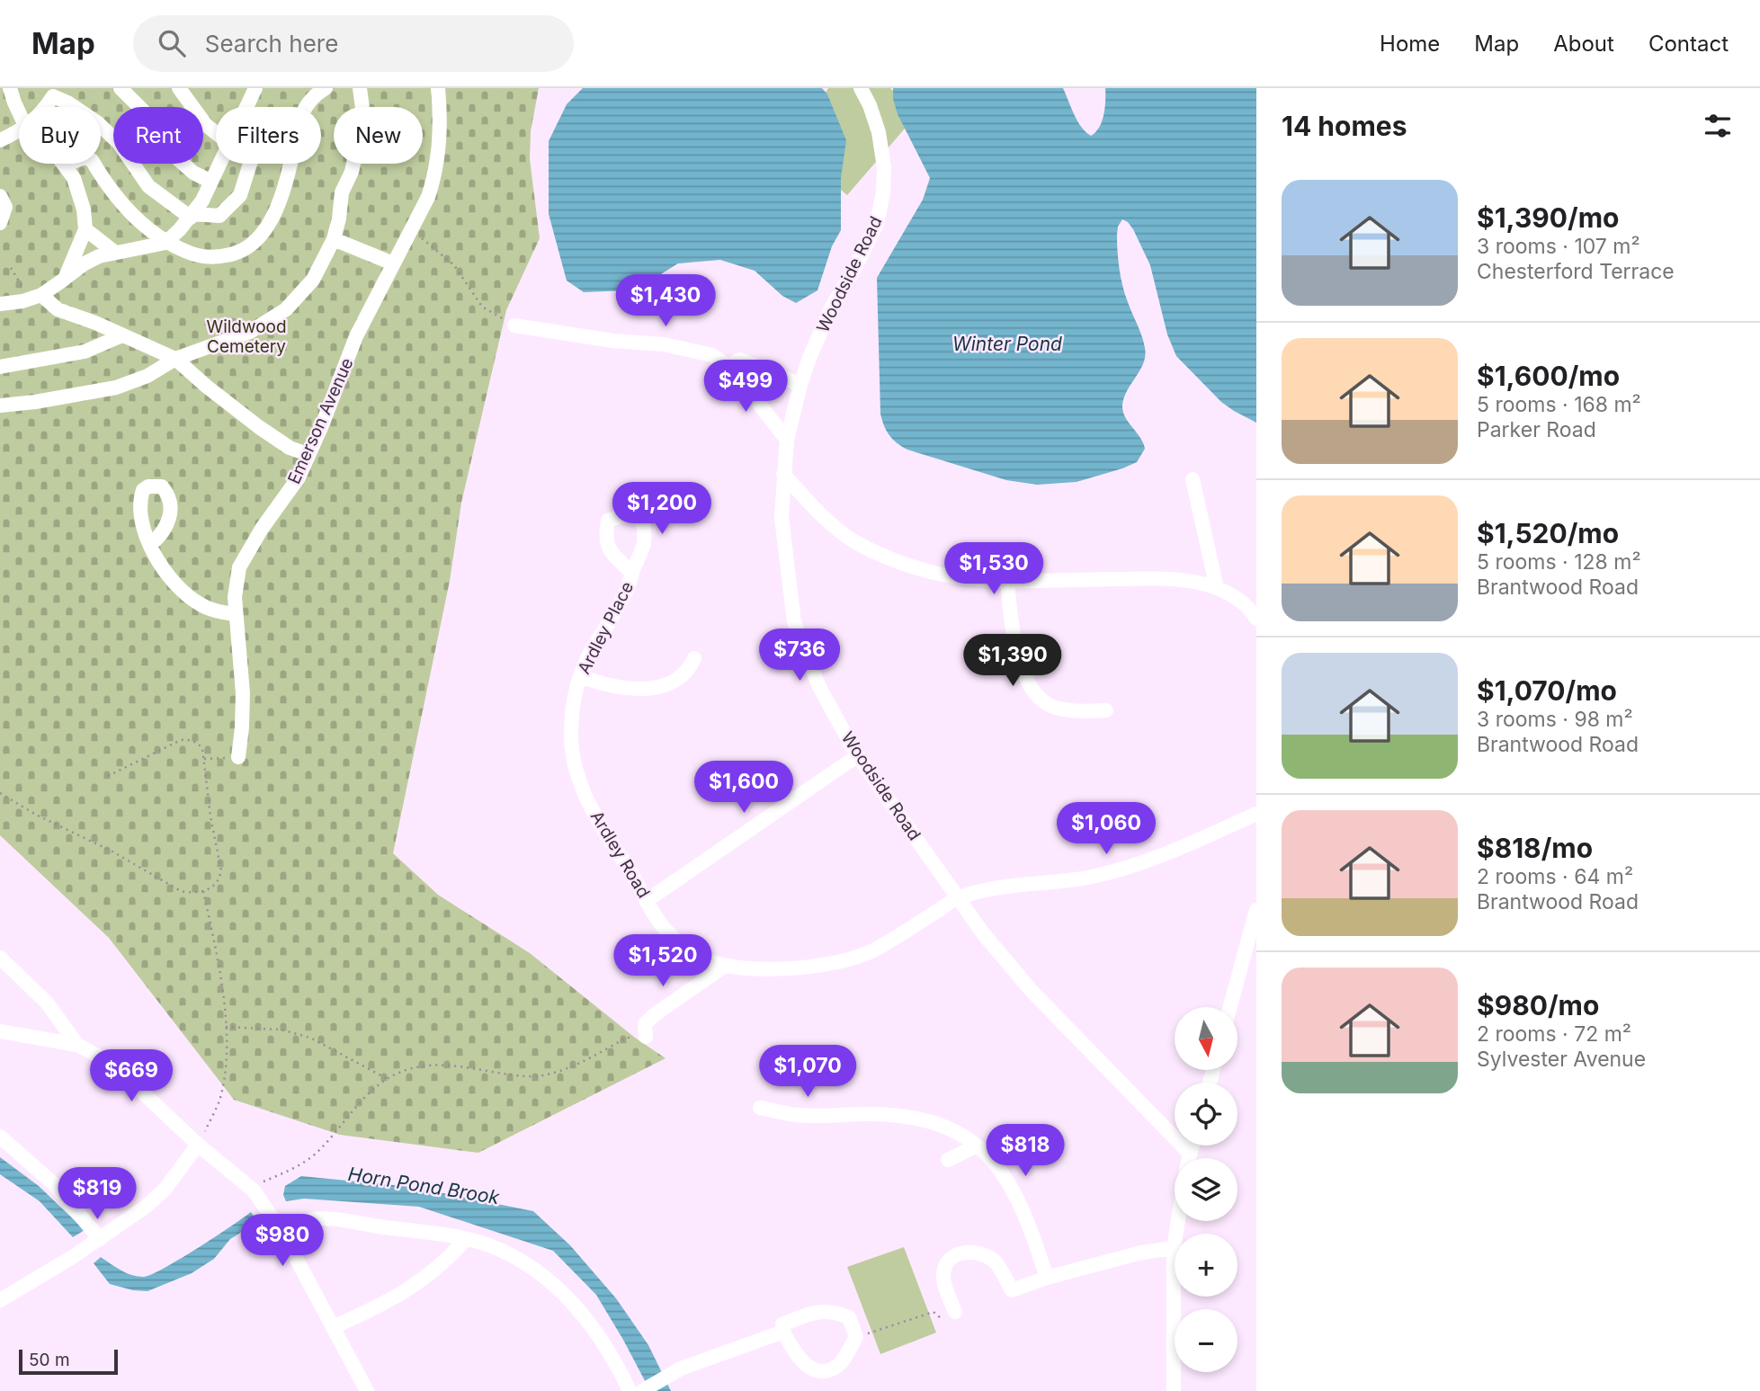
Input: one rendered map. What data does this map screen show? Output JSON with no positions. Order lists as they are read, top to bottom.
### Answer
{
  "streets": {
    "street": [
      "Woodside Road",
      "Emerson Avenue",
      "Ardley Place",
      "Ardley Road"
    ]
  },
  "crossings": [
    ["Woodside Road", "Ardley Road"],
    ["Ardley Place", "Ardley Road"]
  ],
  "water": ["Winter Pond", "Horn Pond Brook"],
  "parks": ["Wildwood Cemetery"],
  "scale_bar": "50 m",
  "north": "bottom",
  "page": {
    "header": "Map",
    "search": "Search here",
    "nav": [
      "Home",
      "Map",
      "About",
      "Contact"
    ],
    "heading": "14 homes",
    "chip": [
      "Buy",
      "Rent",
      "Filters",
      "New"
    ],
    "list": [
      {
        "name": "$1,390/mo",
        "note": "3 rooms · 107 m² · Chesterford Terrace"
      },
      {
        "name": "$1,600/mo",
        "note": "5 rooms · 168 m² · Parker Road"
      },
      {
        "name": "$1,520/mo",
        "note": "5 rooms · 128 m² · Brantwood Road"
      },
      {
        "name": "$1,070/mo",
        "note": "3 rooms · 98 m² · Brantwood Road"
      },
      {
        "name": "$818/mo",
        "note": "2 rooms · 64 m² · Brantwood Road"
      },
      {
        "name": "$980/mo",
        "note": "2 rooms · 72 m² · Sylvester Avenue"
      }
    ],
    "price": [
      "$1,430",
      "$499",
      "$1,200",
      "$1,530",
      "$736",
      "$1,390",
      "$1,600",
      "$1,060",
      "$1,520",
      "$1,070",
      "$669",
      "$818",
      "$819",
      "$980"
    ],
    "map_buttons": ["+", "−"],
    "scale": "50 m"
  }
}
